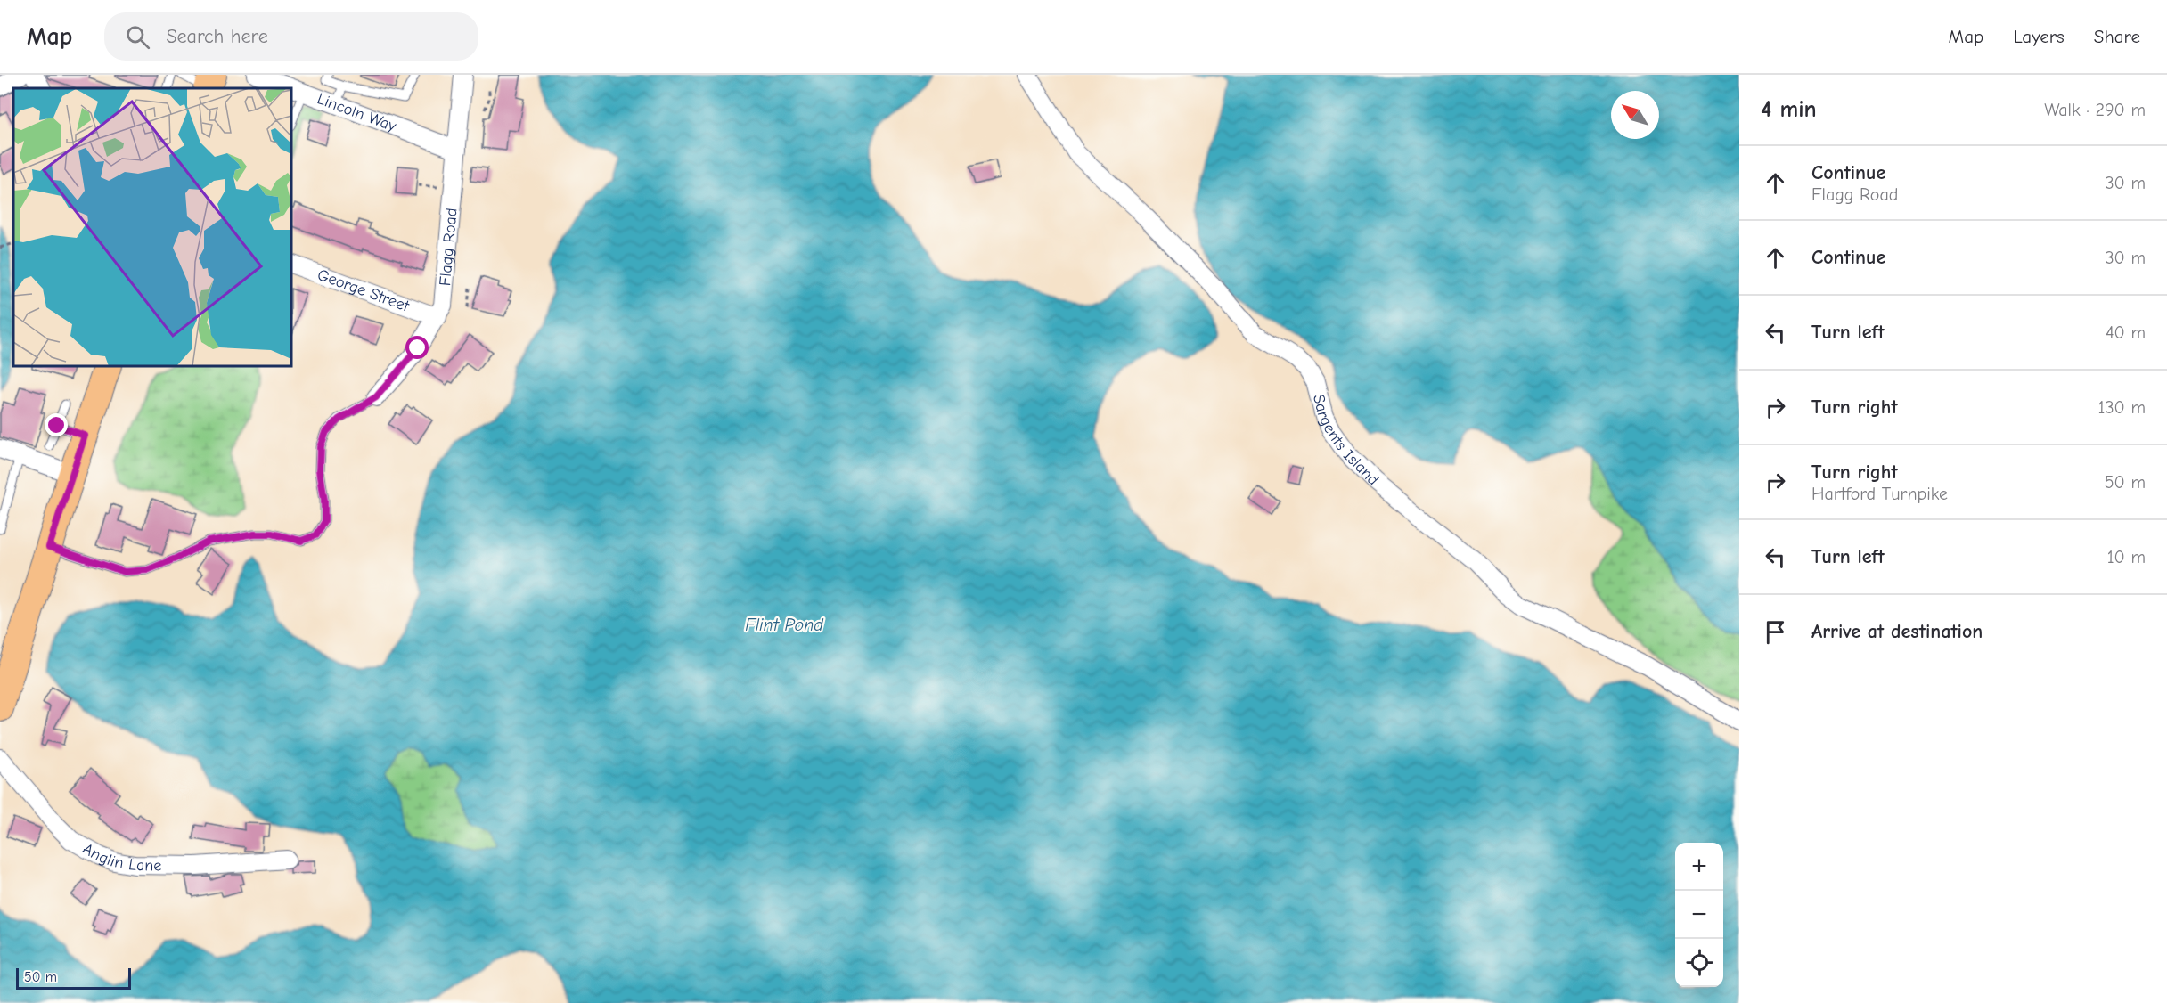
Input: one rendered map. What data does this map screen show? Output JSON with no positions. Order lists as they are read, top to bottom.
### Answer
{
  "streets": {
    "street": [
      "Lincoln Way",
      "Flagg Road",
      "George Street",
      "Sargents Island",
      "Anglin Lane"
    ]
  },
  "crossings": [
    ["Lincoln Way", "Flagg Road"],
    ["Flagg Road", "George Street"]
  ],
  "water": ["Flint Pond"],
  "scale_bar": "50 m",
  "north": "top left",
  "page": {
    "header": "Map",
    "search": "Search here",
    "nav": ["Map", "Layers", "Share"],
    "heading": ["4 min", "Walk · 290 m"],
    "list": [
      ["Continue", "Flagg Road", "30 m"],
      ["Continue", "30 m"],
      ["Turn left", "40 m"],
      ["Turn right", "130 m"],
      ["Turn right", "Hartford Turnpike", "50 m"],
      ["Turn left", "10 m"],
      "Arrive at destination"
    ],
    "map_buttons": ["+", "−"],
    "scale": "50 m"
  }
}
